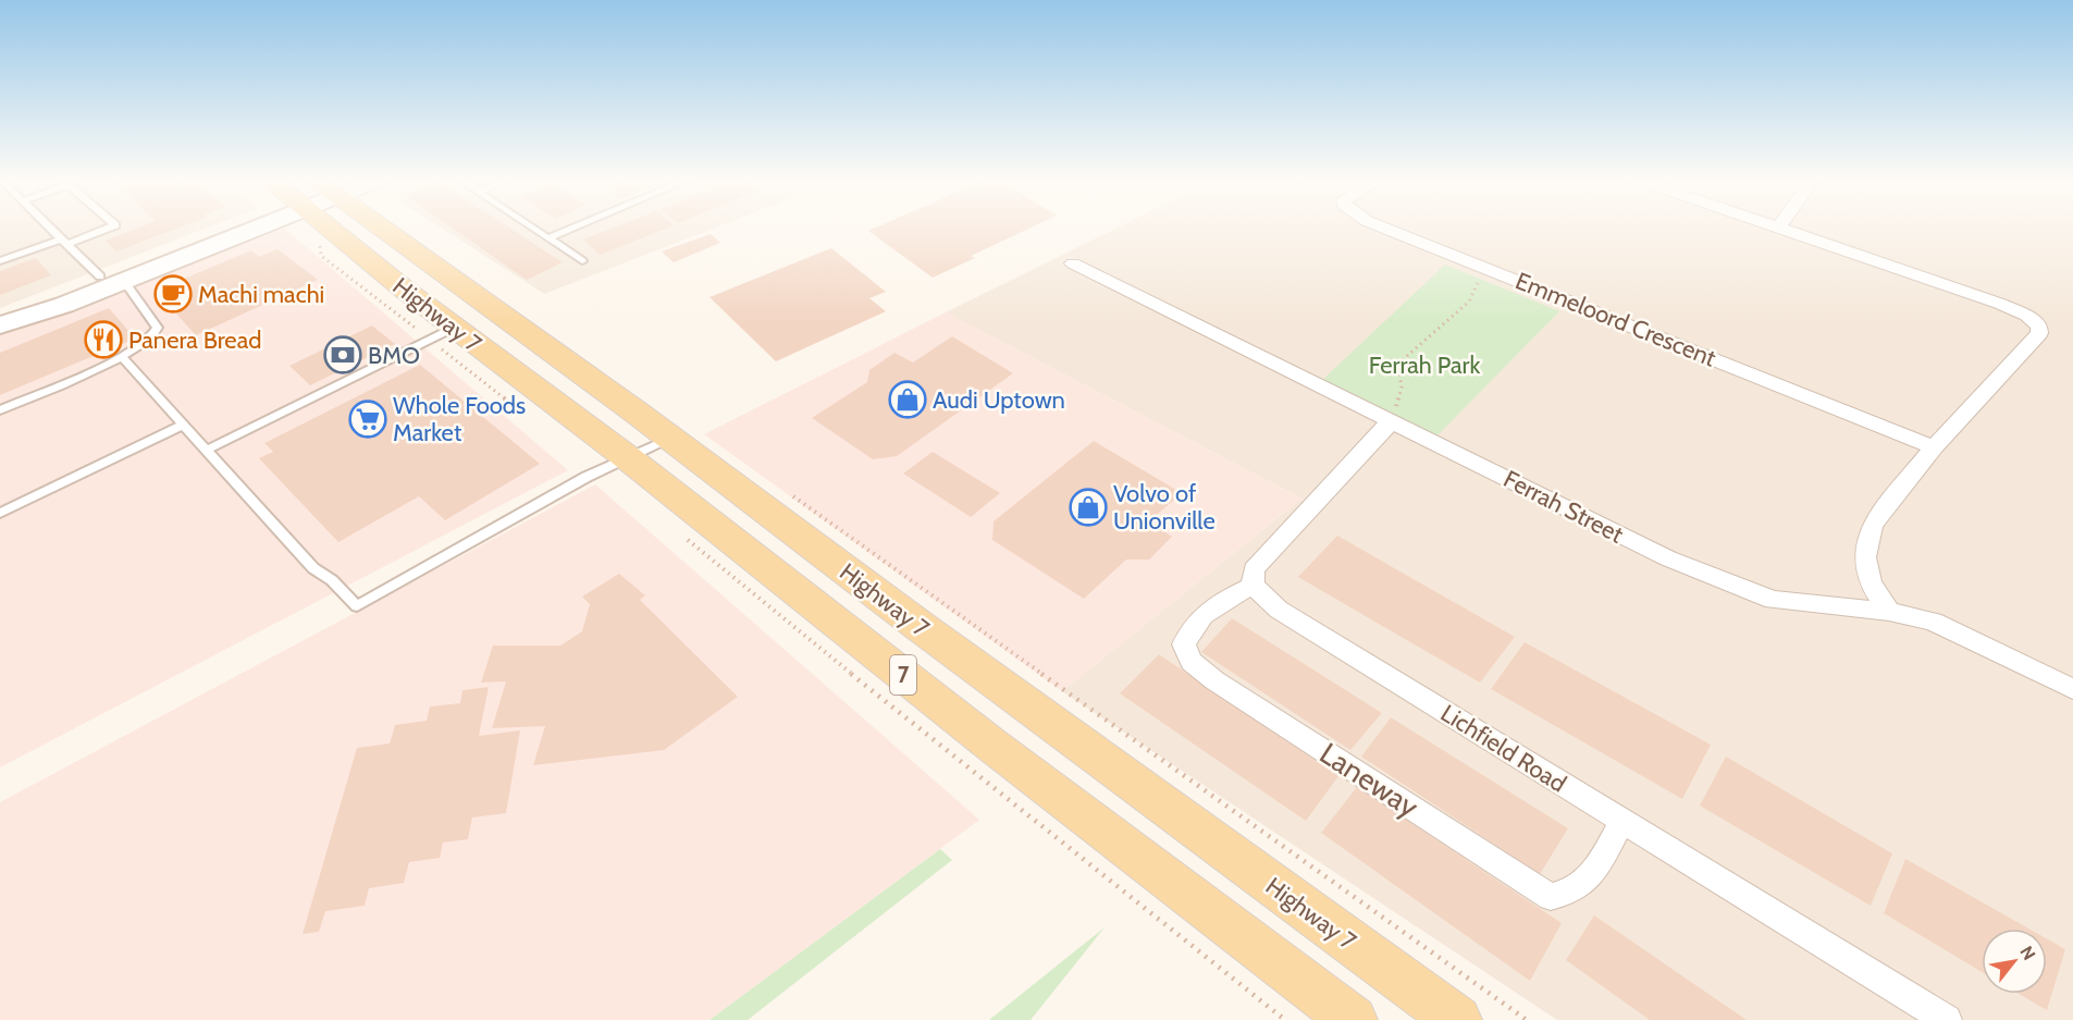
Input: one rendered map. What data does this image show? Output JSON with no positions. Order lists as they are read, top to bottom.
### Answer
{
  "streets": {
    "main road": ["Highway 7", "7"],
    "street": [
      "Emmeloord Crescent",
      "Ferrah Street",
      "Lichfield Road",
      "Laneway"
    ]
  },
  "crossings": [
    ["Lichfield Road", "Laneway"]
  ],
  "parks": ["Ferrah Park"],
  "places": {
    "cafe": ["Machi machi"],
    "restaurant": ["Panera Bread"],
    "bank": ["BMO"],
    "shop": ["Audi Uptown", "Volvo of Unionville"],
    "supermarket": ["Whole Foods Market"]
  },
  "north": "top right"
}
